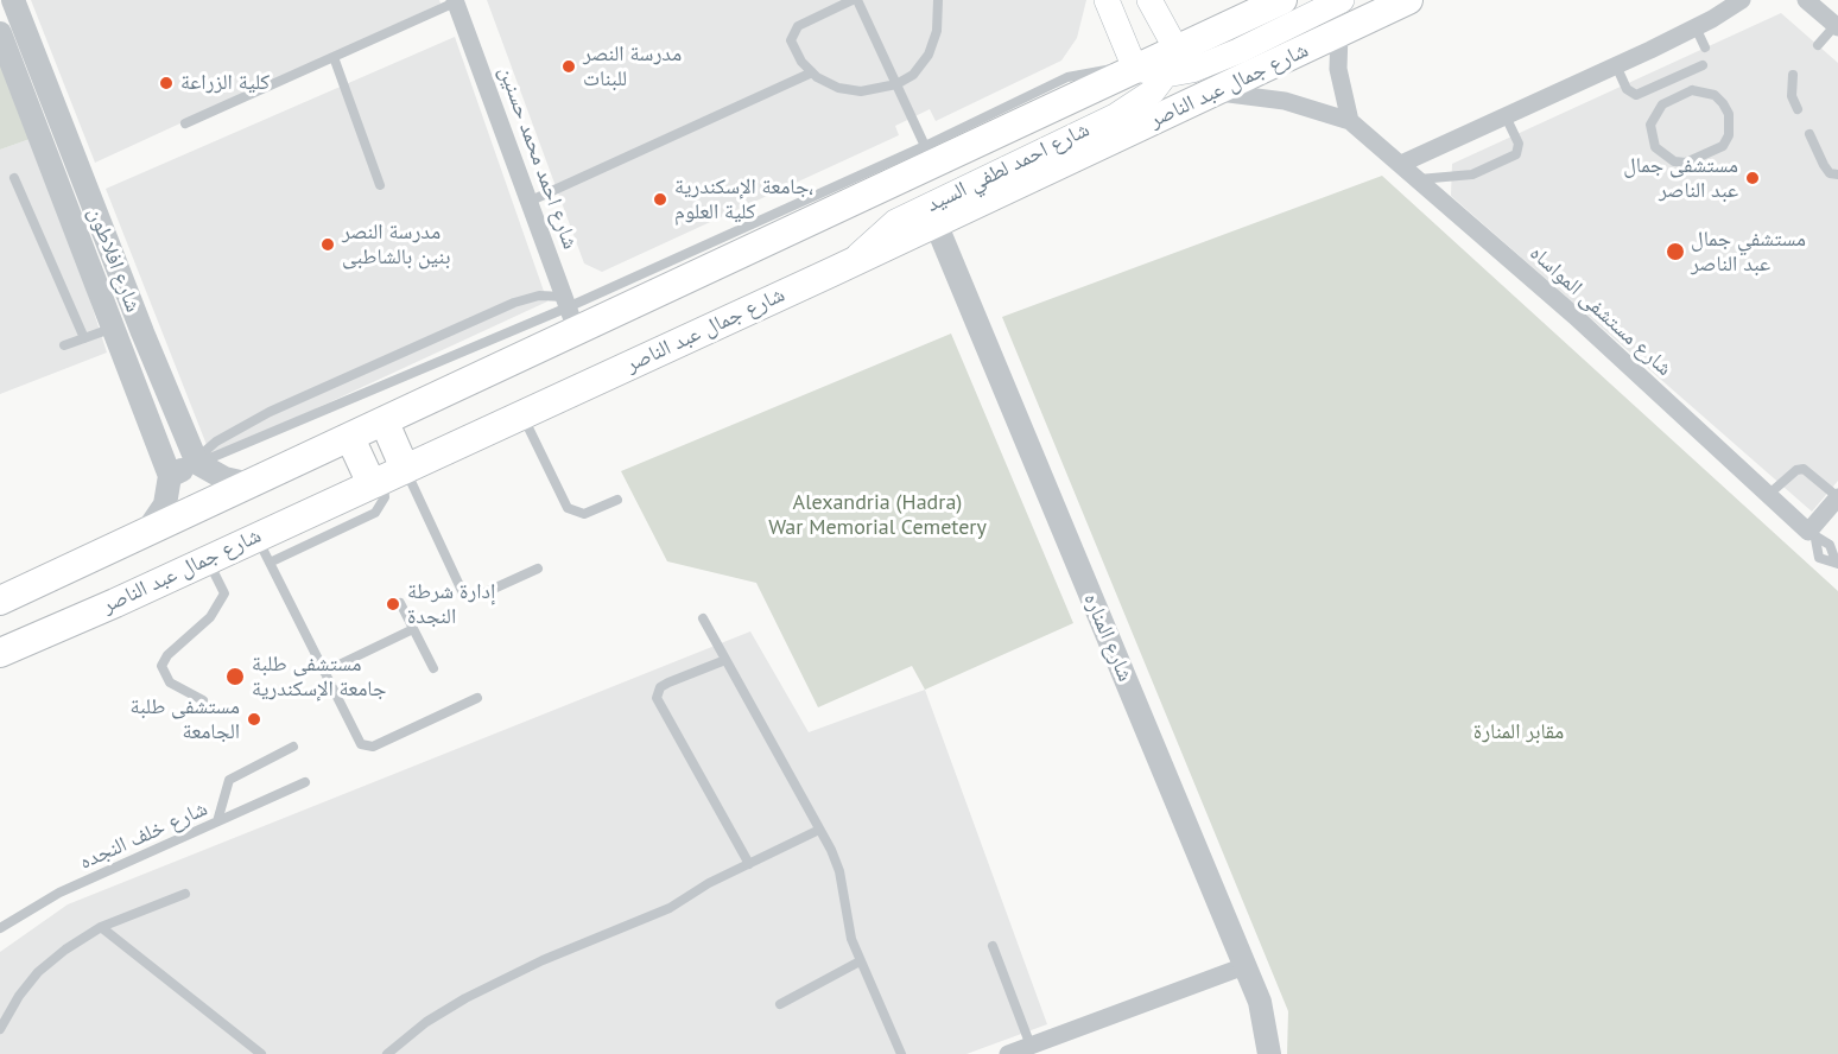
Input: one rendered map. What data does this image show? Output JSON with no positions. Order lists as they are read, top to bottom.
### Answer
{
  "streets": {
    "main road": ["شارع جمال عبد الناصر", "شارع احمد لطفي السيد"],
    "street": [
      "شارع احمد محمد حسنين",
      "شارع افلاطون",
      "شارع مستشفى المواساه",
      "شارع المناره"
    ],
    "lane": ["شارع خلف النجده"]
  },
  "crossings": [
    ["شارع جمال عبد الناصر", "شارع احمد لطفي السيد"],
    ["شارع جمال عبد الناصر", "شارع مستشفى المواساه"],
    ["شارع جمال عبد الناصر", "شارع المناره"]
  ],
  "parks": ["Alexandria (Hadra) War Memorial Cemetery", "مقابر المنارة"],
  "places": [
    "مدرسة النصر للبنات",
    "كلية الزراعة",
    "مستشفى جمال عبد الناصر",
    "جامعة الإسكندرية، كلية العلوم",
    "مدرسة النصر بنين بالشاطبى",
    "مستشفي جمال عبد الناصر",
    "إدارة شرطة النجدة",
    "مستشفى طلبة جامعة الإسكندرية",
    "مستشفى طلبة الجامعة"
  ]
}
